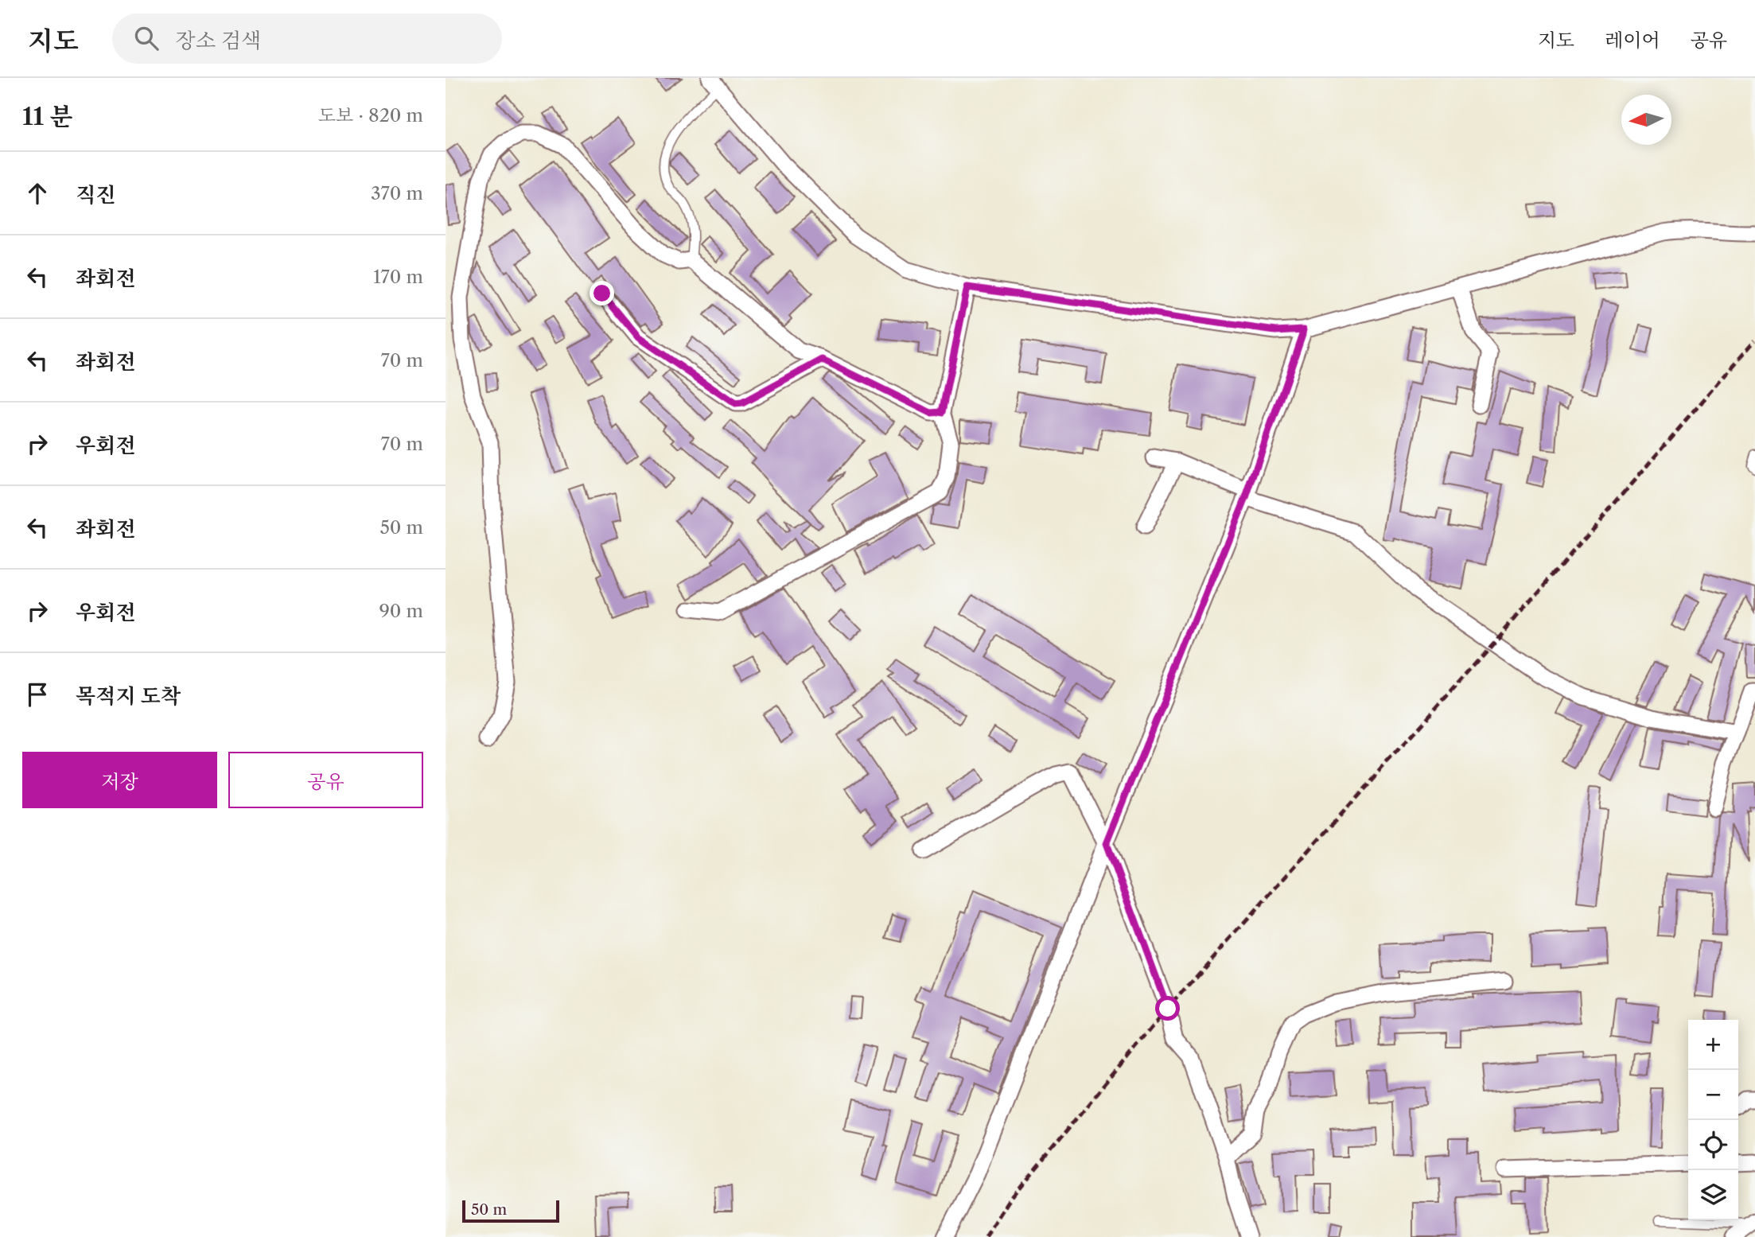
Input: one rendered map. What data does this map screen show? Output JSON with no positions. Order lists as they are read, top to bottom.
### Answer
{
  "scale_bar": "50 m",
  "north": "left",
  "page": {
    "header": "지도",
    "search": "장소 검색",
    "nav": ["지도", "레이어", "공유"],
    "heading": ["11 분", "도보 · 820 m"],
    "list": [
      ["직진", "370 m"],
      ["좌회전", "170 m"],
      ["좌회전", "70 m"],
      ["우회전", "70 m"],
      ["좌회전", "50 m"],
      ["우회전", "90 m"],
      "목적지 도착"
    ],
    "buttons": ["저장", "공유"],
    "map_buttons": ["+", "−"],
    "scale": "50 m"
  }
}
